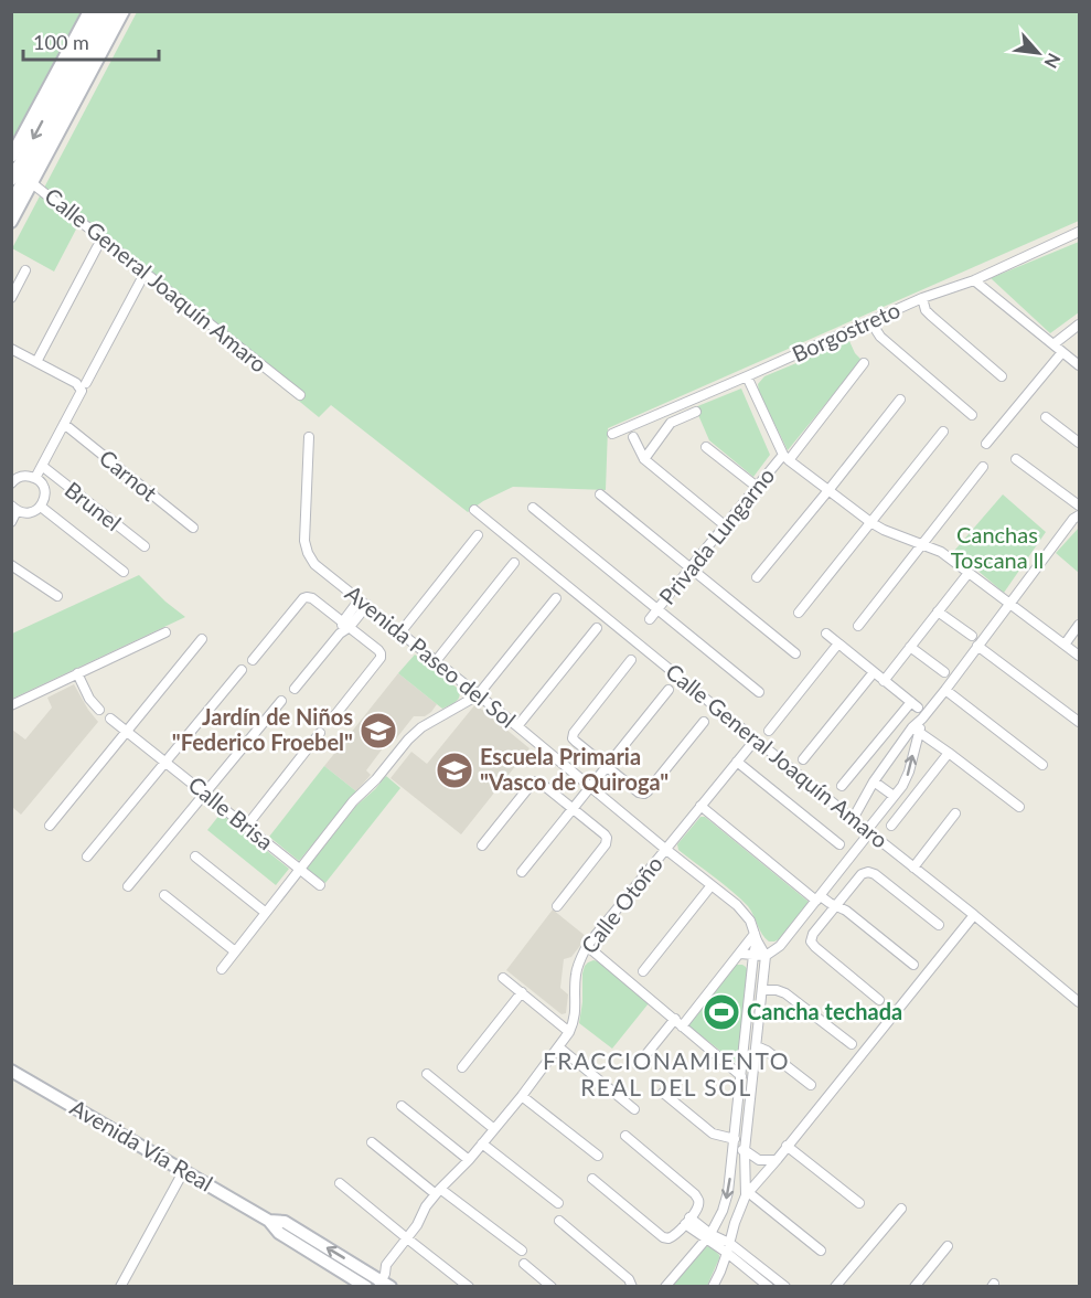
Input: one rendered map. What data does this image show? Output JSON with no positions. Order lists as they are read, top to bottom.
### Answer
{
  "streets": {
    "main road": ["Avenida Vía Real"],
    "street": [
      "Calle General Joaquín Amaro",
      "Borgostreto",
      "Carnot",
      "Brunel",
      "Privada Lungarno",
      "Avenida Paseo del Sol",
      "Calle Brisa",
      "Calle Otoño"
    ]
  },
  "crossings": [
    ["Avenida Paseo del Sol", "Calle Otoño"],
    ["Calle Otoño", "Avenida Vía Real"]
  ],
  "districts": ["FRACCIONAMIENTO REAL DEL SOL"],
  "parks": ["Canchas Toscana ll"],
  "places": {
    "school or university": ["Jardín de Niños \"Federico Froebel\"", "Escuela Primaria \"Vasco de Quiroga\""],
    "sports": ["Cancha techada"]
  },
  "scale_bar": "100 m",
  "north": "bottom right"
}
